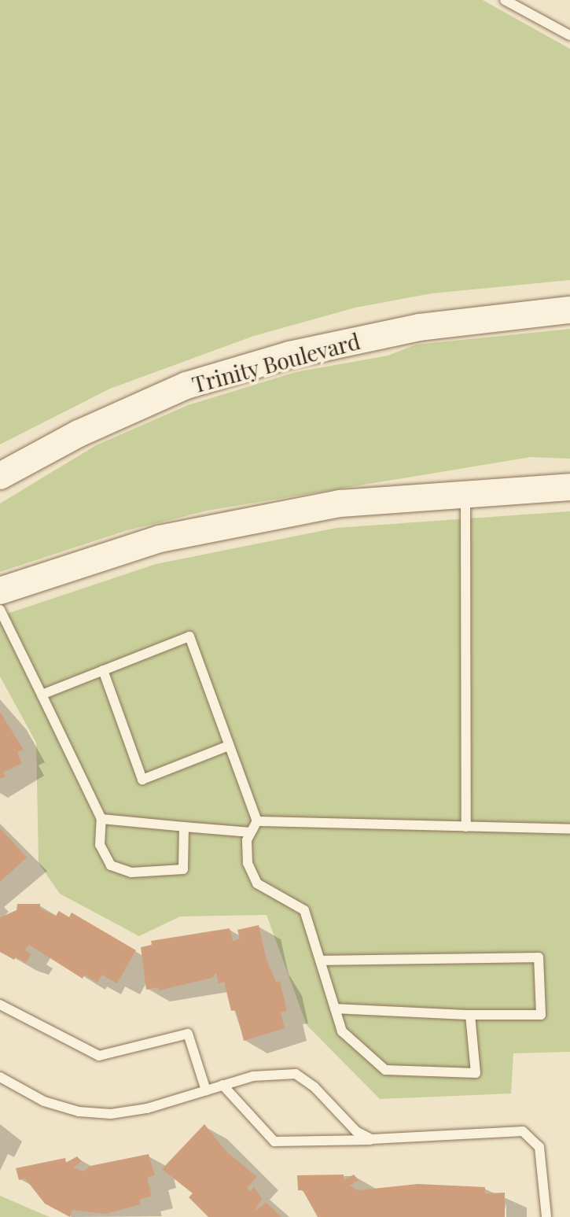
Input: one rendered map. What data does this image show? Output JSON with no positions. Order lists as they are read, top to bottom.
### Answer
{
  "streets": {
    "main road": ["Trinity Boulevard"]
  }
}
